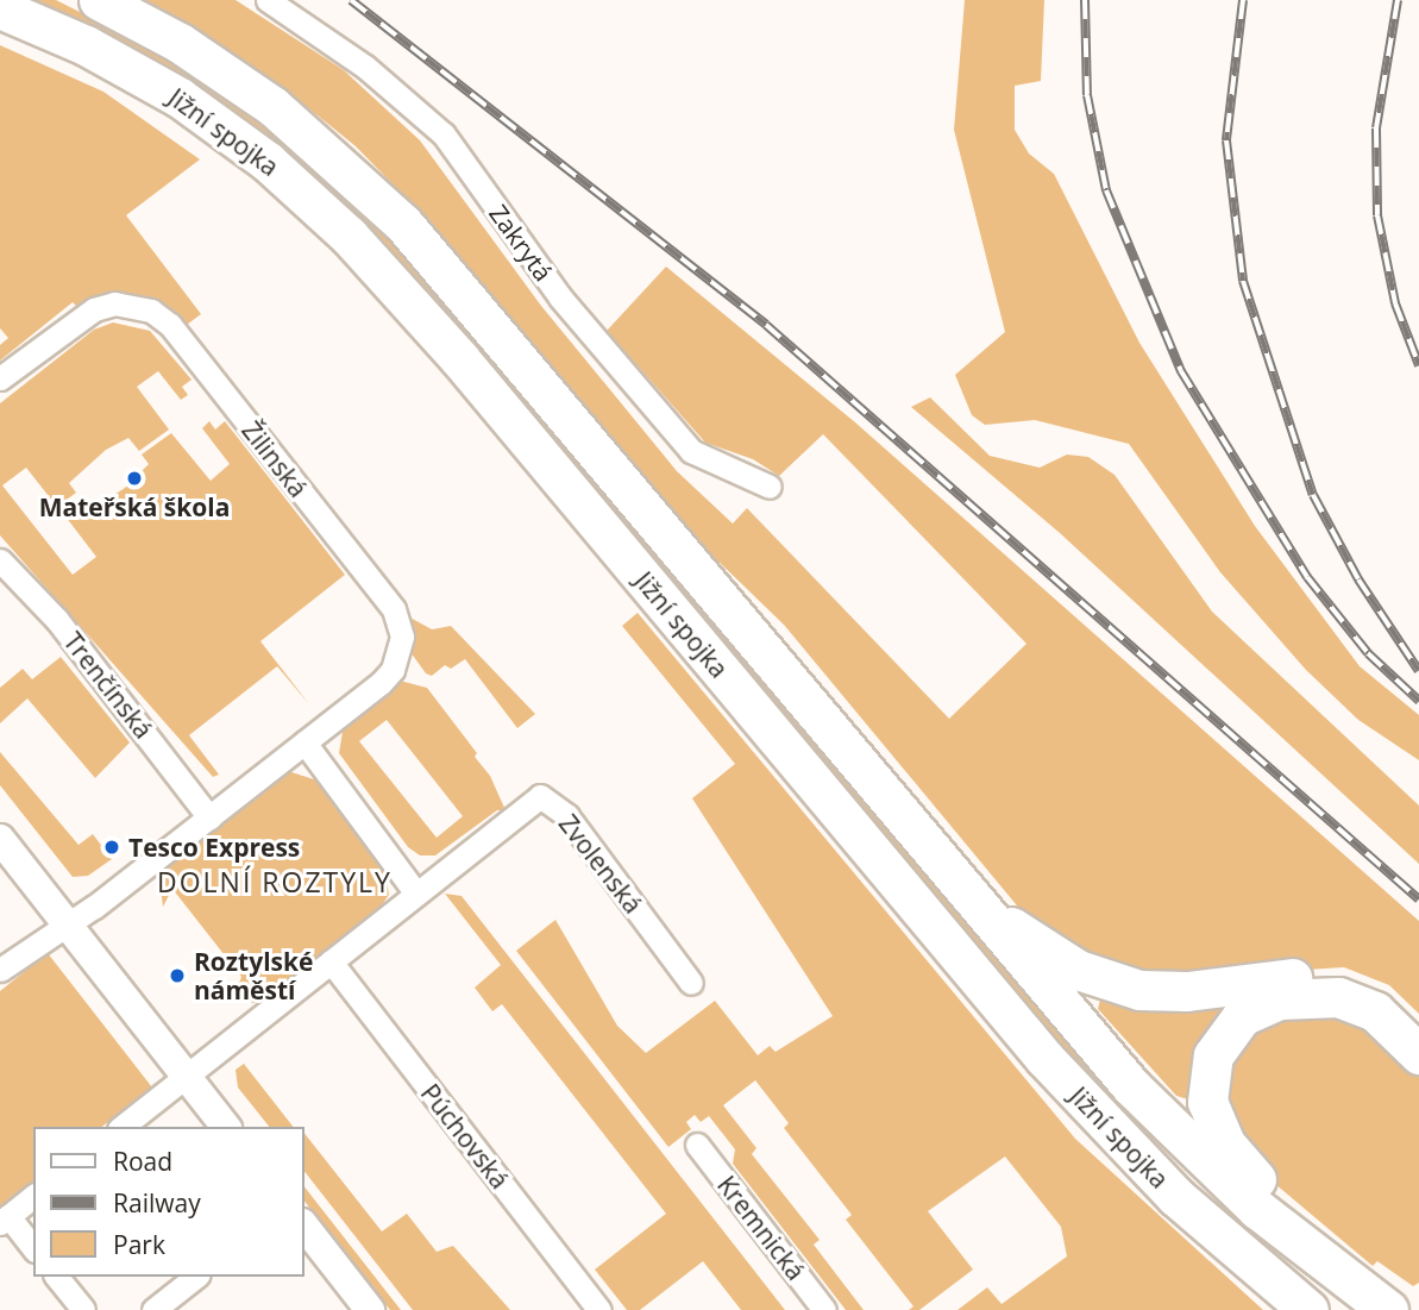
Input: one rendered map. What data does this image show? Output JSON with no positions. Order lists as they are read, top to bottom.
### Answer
{
  "streets": {
    "highway": ["Jižní spojka"],
    "street": [
      "Zakrytá",
      "Žilinská",
      "Trenčínská",
      "Zvolenská",
      "Púchovská",
      "Kremnická"
    ]
  },
  "districts": ["DOLNÍ ROZTYLY"],
  "places": ["Mateřská škola", "Tesco Express", "Roztylské náměstí"],
  "legend": ["Road", "Railway", "Park"]
}
